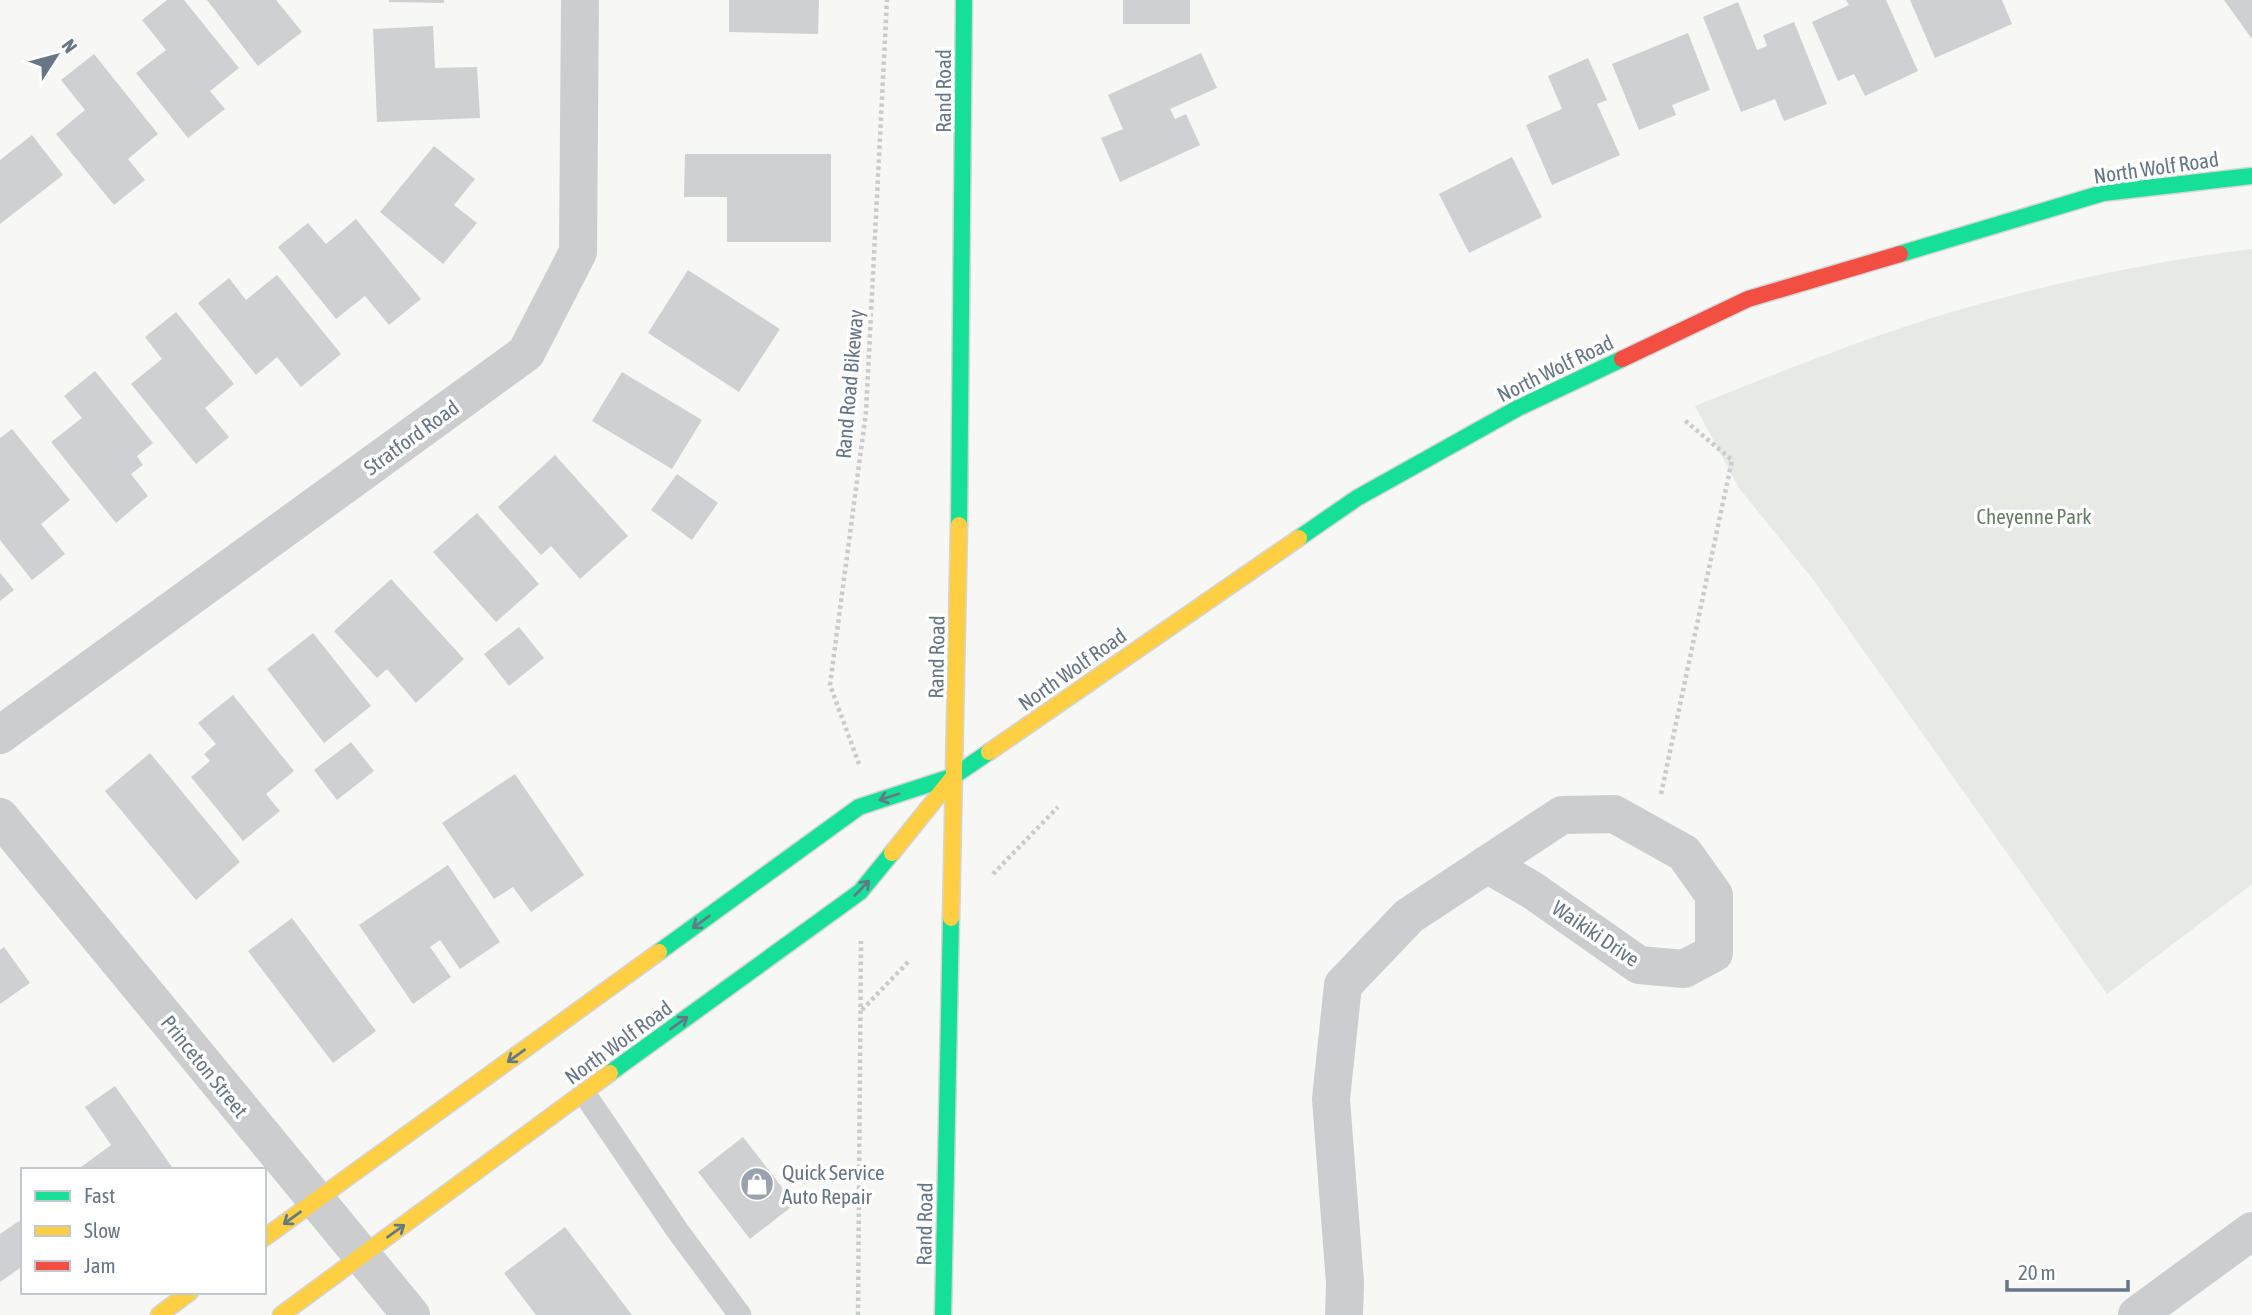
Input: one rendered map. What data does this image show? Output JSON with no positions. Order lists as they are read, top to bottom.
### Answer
{
  "streets": {
    "main road": ["Rand Road", "North Wolf Road"],
    "street": ["Stratford Road", "Waikiki Drive", "Princeton Street"],
    "path": ["Rand Road Bikeway"]
  },
  "crossings": [
    ["Rand Road", "North Wolf Road"],
    ["North Wolf Road", "Princeton Street"]
  ],
  "parks": ["Cheyenne Park"],
  "places": {
    "shop": ["Quick Service Auto Repair"]
  },
  "legend": ["Fast", "Slow", "Jam"],
  "scale_bar": "20 m",
  "north": "top right"
}
